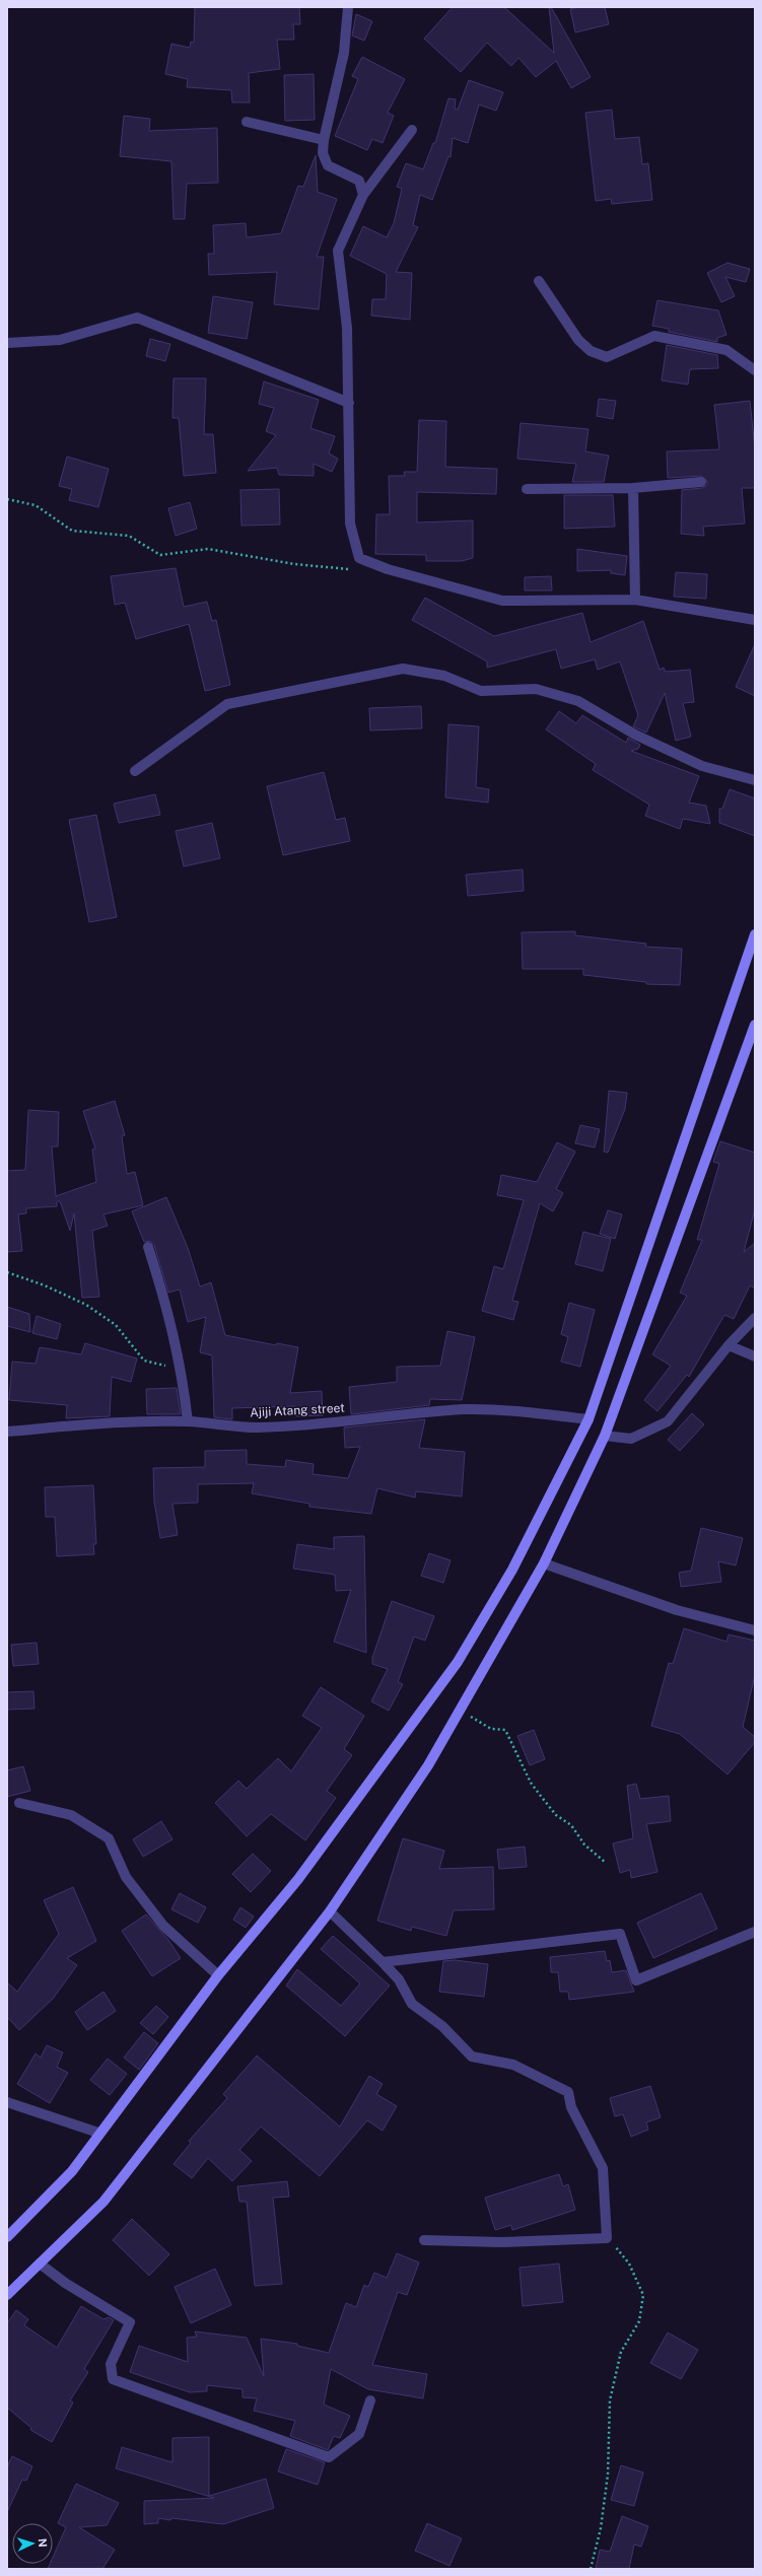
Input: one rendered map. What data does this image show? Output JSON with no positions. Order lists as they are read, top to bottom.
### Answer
{
  "streets": {
    "street": ["Ajiji Atang street"]
  },
  "north": "right"
}
